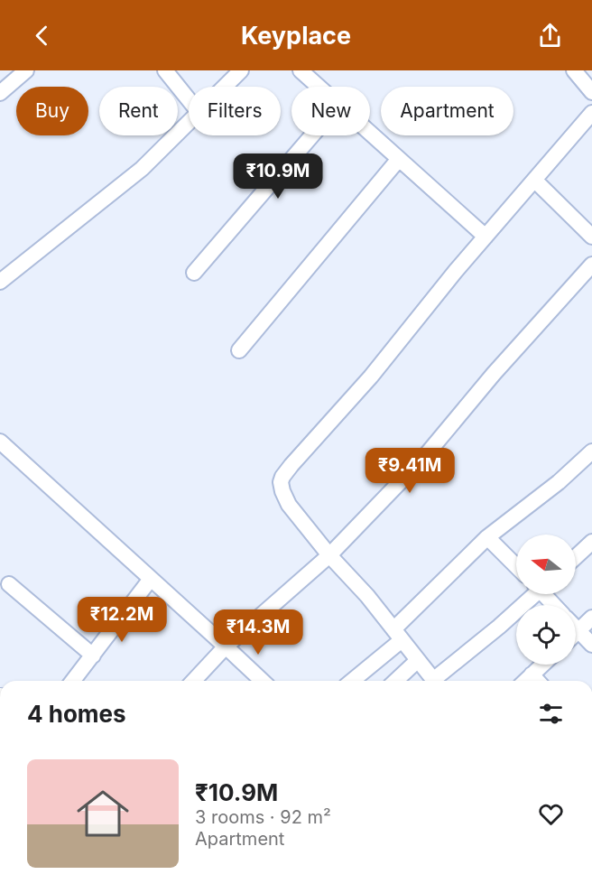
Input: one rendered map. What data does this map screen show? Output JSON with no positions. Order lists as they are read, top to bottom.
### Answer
{
  "north": "left",
  "page": {
    "header": "Keyplace",
    "chip": [
      "Buy",
      "Rent",
      "Filters",
      "New",
      "Apartment"
    ],
    "price": [
      "₹10.9M",
      "₹9.41M",
      "₹12.2M",
      "₹14.3M"
    ],
    "heading": "4 homes",
    "list": [
      {
        "name": "₹10.9M",
        "note": "3 rooms · 92 m² · Apartment"
      }
    ]
  }
}
